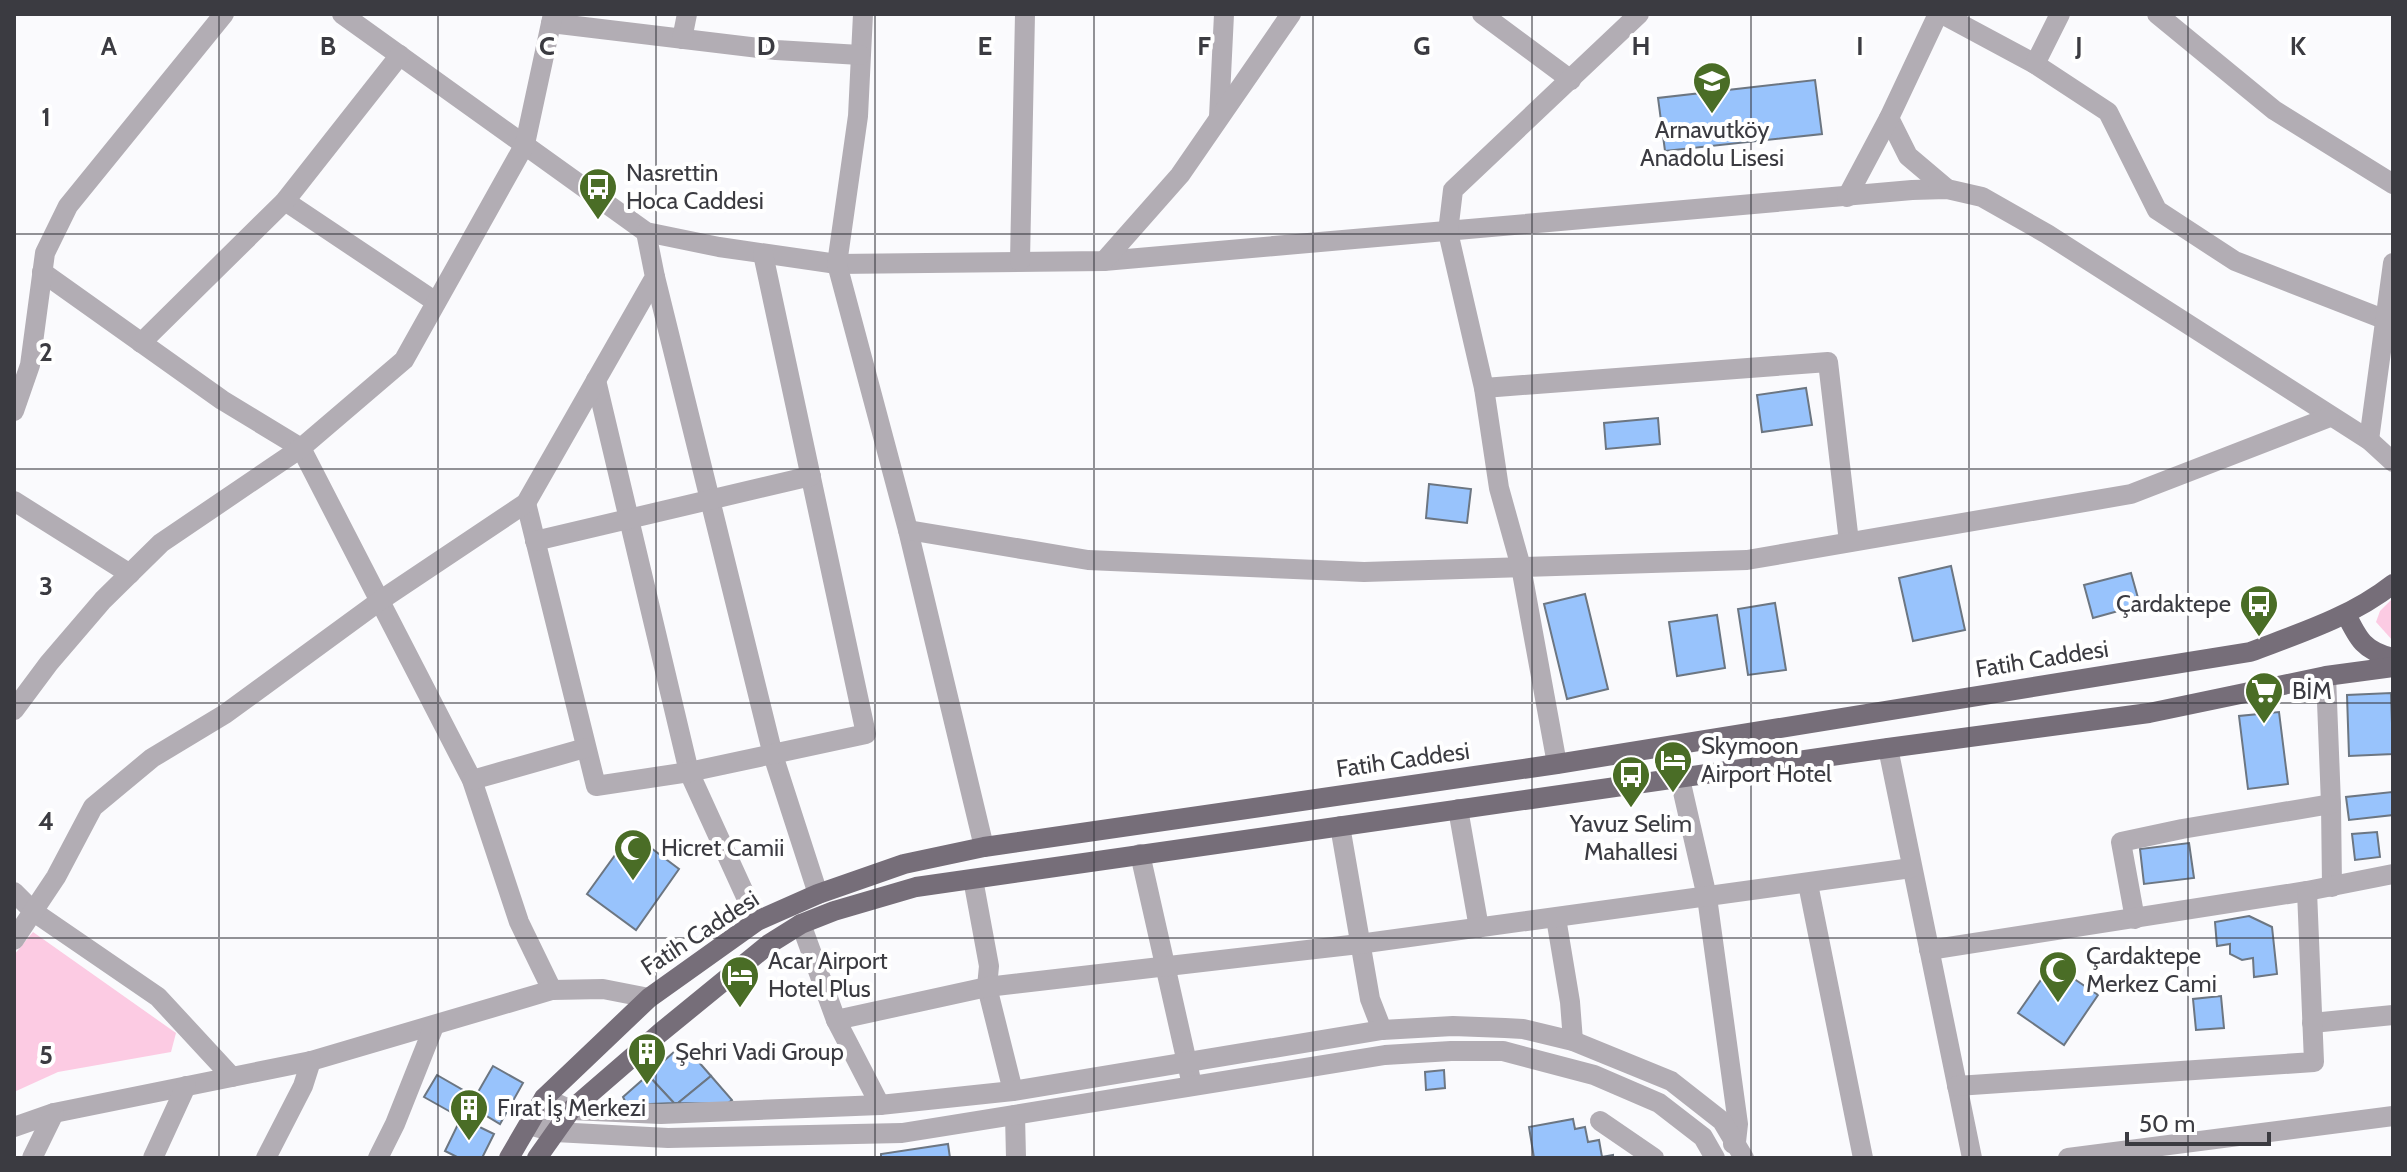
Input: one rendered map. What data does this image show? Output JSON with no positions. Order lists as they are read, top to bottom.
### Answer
{
  "streets": {
    "main road": ["Fatih Caddesi"]
  },
  "places": {
    "school or university": ["Arnavutköy Anadolu Lisesi"],
    "bus stop": ["Nasrettin Hoca Caddesi", "Çardaktepe", "Yavuz Selim Mahallesi"],
    "supermarket": ["BİM"],
    "hotel": ["Skymoon Airport Hotel", "Acar Airport Hotel Plus"],
    "mosque": ["Hicret Camii", "Çardaktepe Merkez Cami"],
    "building": ["Şehri Vadi Group", "Fırat İş Merkezi"]
  },
  "scale_bar": "50 m",
  "grid": {
    "columns": [
      "A",
      "B",
      "C",
      "D",
      "E",
      "F",
      "G",
      "H",
      "I",
      "J",
      "K"
    ],
    "rows": [
      "1",
      "2",
      "3",
      "4",
      "5"
    ]
  }
}
